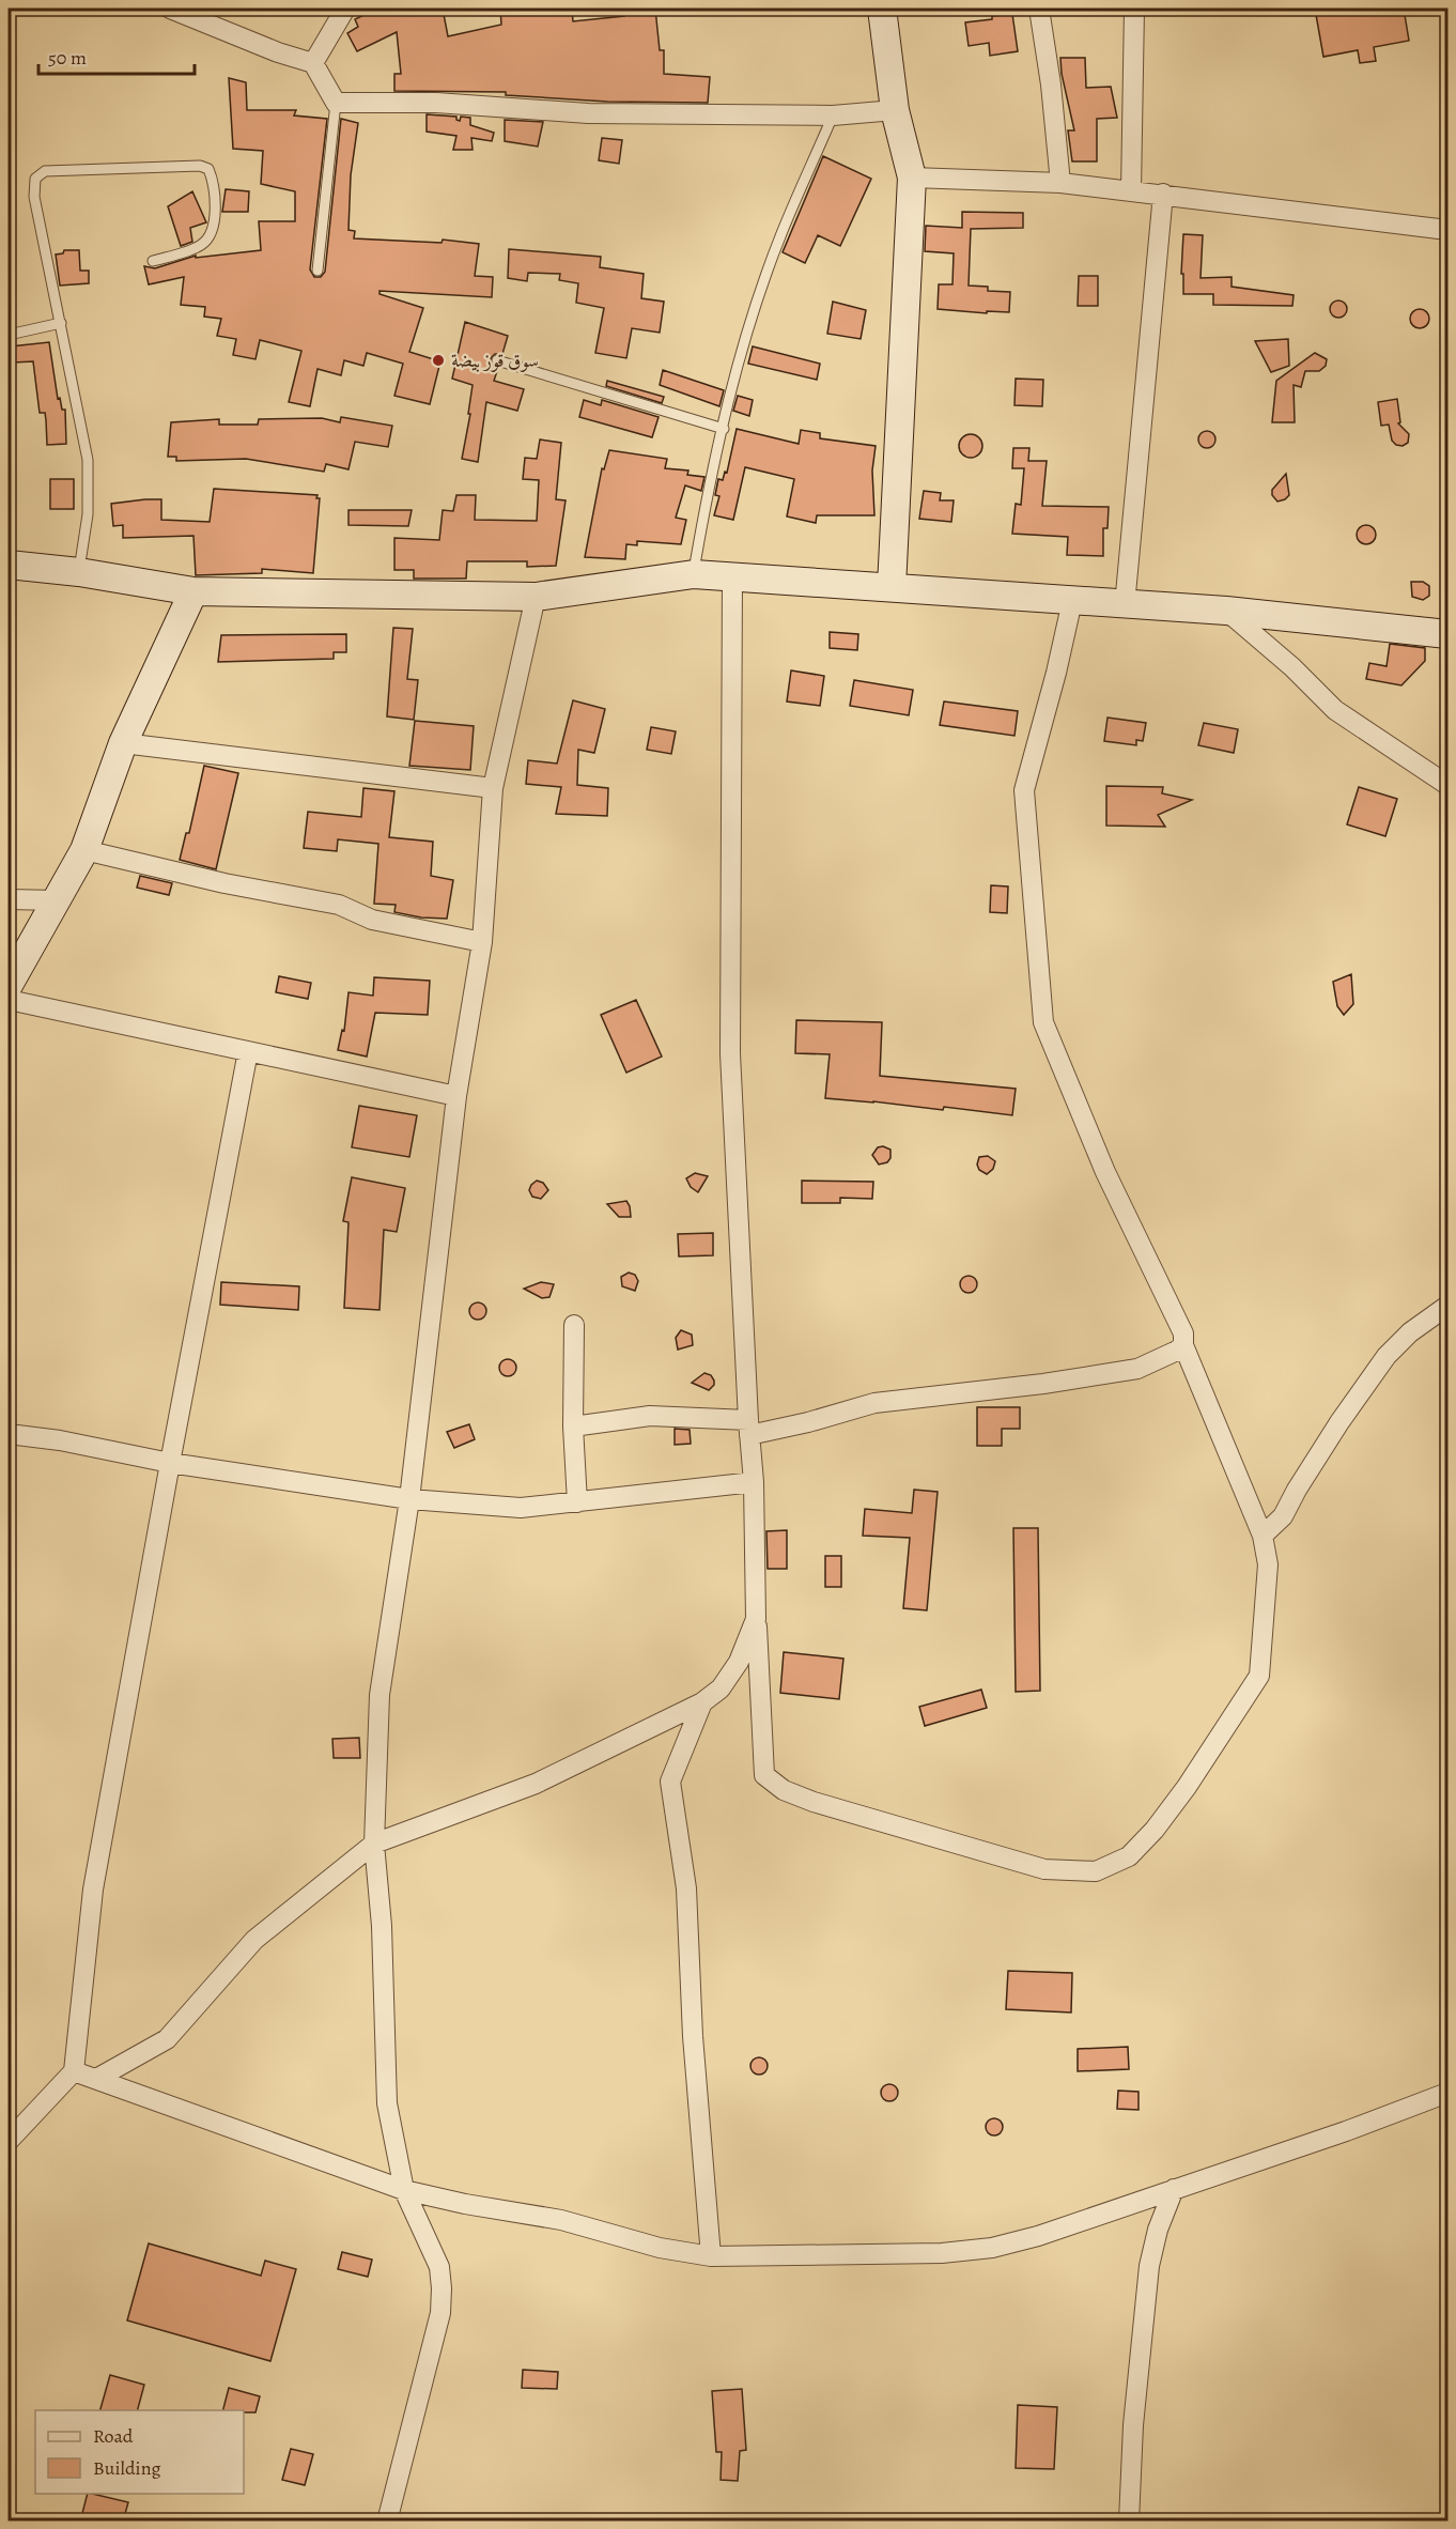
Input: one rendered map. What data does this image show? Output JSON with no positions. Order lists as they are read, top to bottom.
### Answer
{
  "places": ["سوق قوز بيضة"],
  "legend": ["Road", "Building"],
  "scale_bar": "50 m"
}
